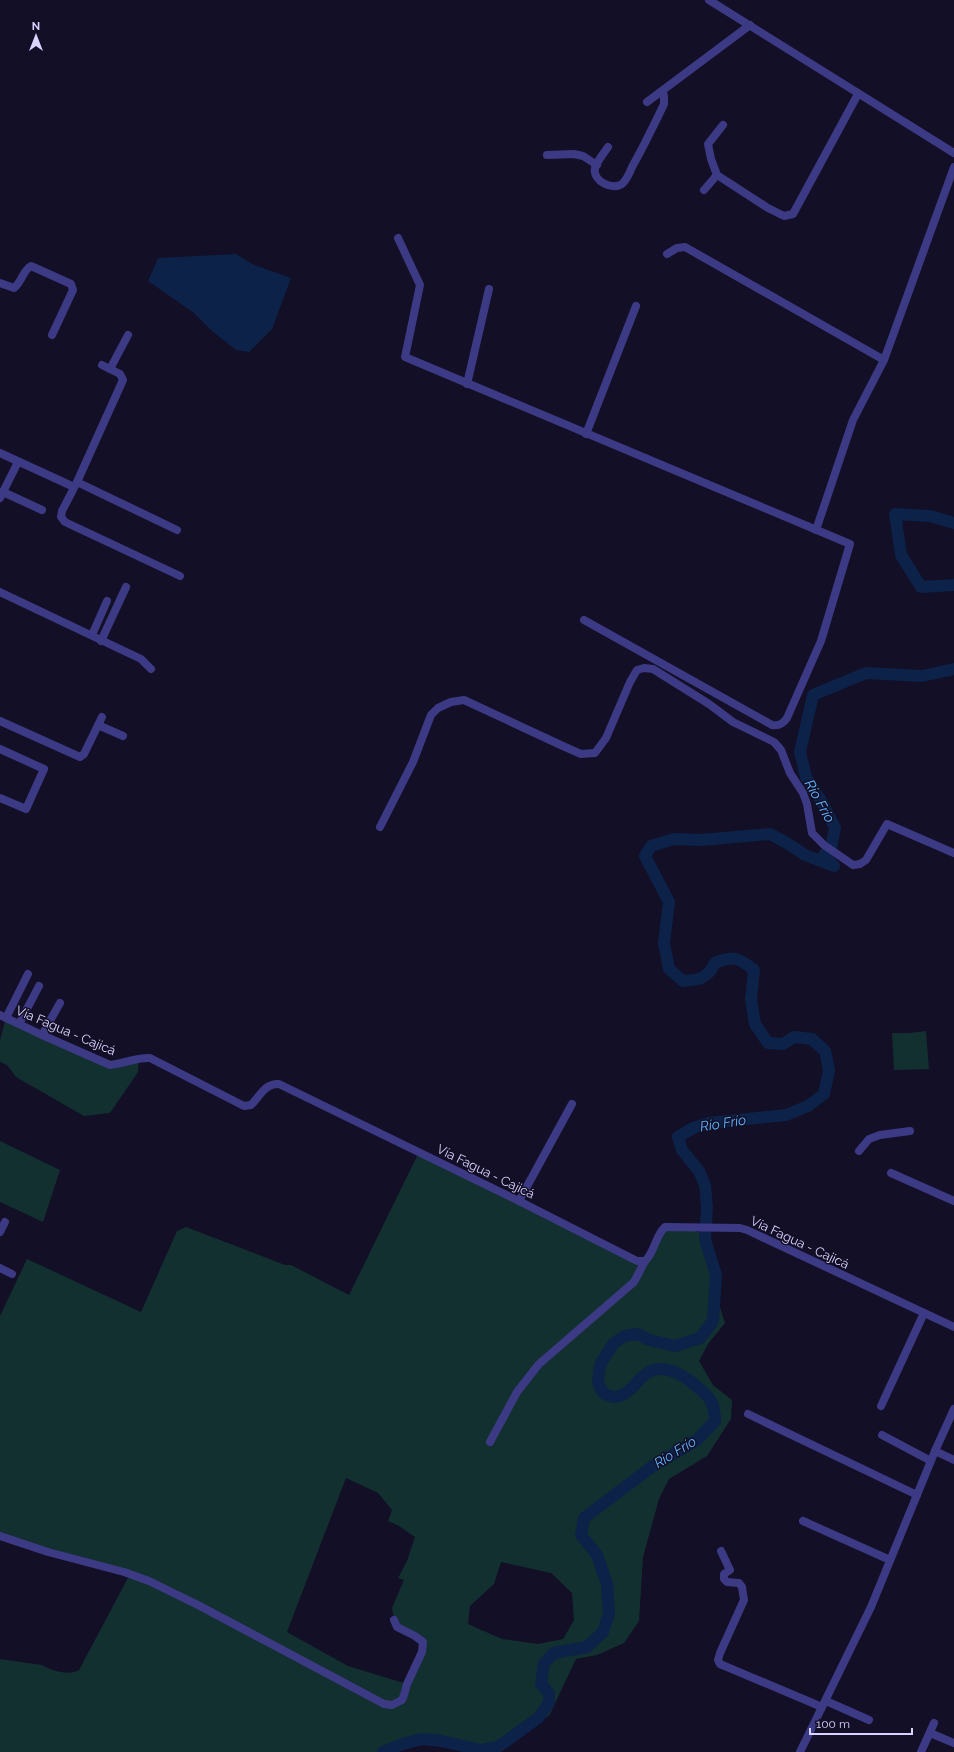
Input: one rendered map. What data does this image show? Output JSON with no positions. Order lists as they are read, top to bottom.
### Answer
{
  "streets": {
    "street": ["Vía Fagua - Cajicá"]
  },
  "water": ["Río Frío"],
  "scale_bar": "100 m",
  "north": "top"
}
